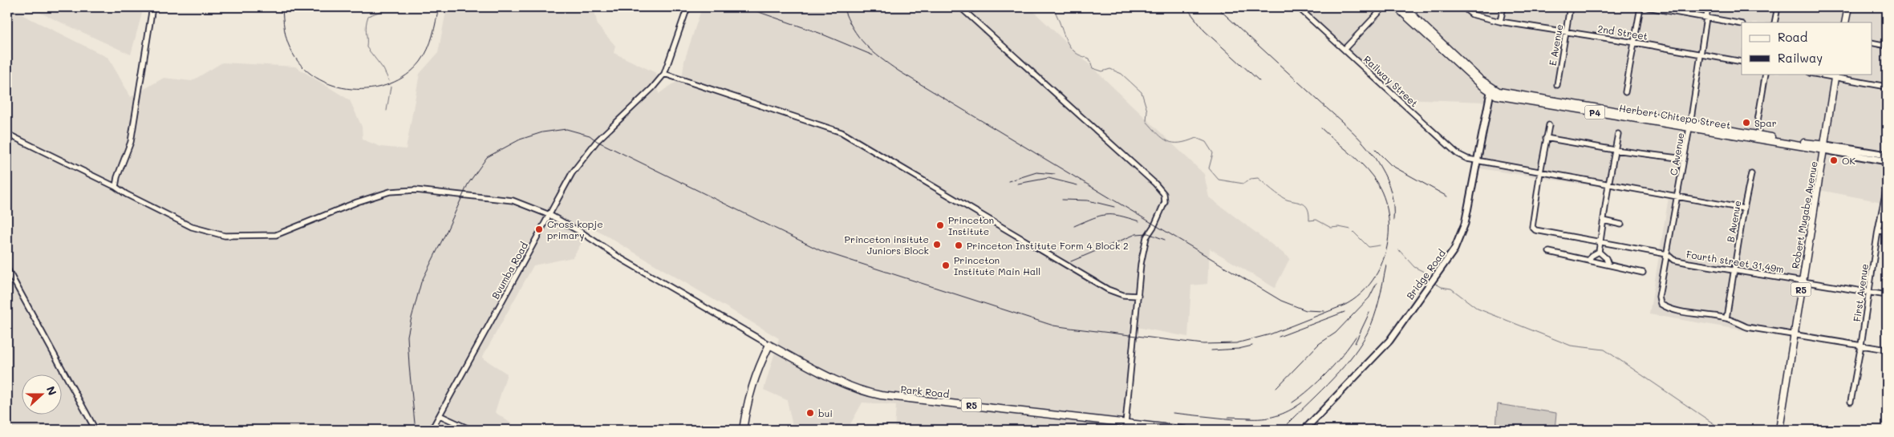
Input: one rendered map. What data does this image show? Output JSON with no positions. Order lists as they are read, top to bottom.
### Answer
{
  "streets": {
    "highway": [
      "P4",
      "Herbert Chitepo Street",
      "Robert Mugabe Avenue",
      "R5",
      "Park Road"
    ],
    "main road": ["Bridge Road"],
    "street": [
      "2nd Street",
      "E Avenue",
      "Railway Street",
      "C Avenue",
      "B Avenue",
      "Fourth street 31,49m",
      "Bvumba Road",
      "First Avenue"
    ]
  },
  "crossings": [
    ["2nd Street", "E Avenue"],
    ["2nd Street", "C Avenue"],
    ["Railway Street", "C Avenue"],
    ["Railway Street", "B Avenue"],
    ["Railway Street", "Fourth street 31,49m"],
    ["Railway Street", "Bridge Road"],
    ["Herbert Chitepo Street", "C Avenue"],
    ["Herbert Chitepo Street", "Robert Mugabe Avenue"],
    ["Herbert Chitepo Street", "Bridge Road"],
    ["C Avenue", "B Avenue"],
    ["C Avenue", "Fourth street 31,49m"],
    ["Robert Mugabe Avenue", "Fourth street 31,49m"],
    ["B Avenue", "Fourth street 31,49m"],
    ["Fourth street 31,49m", "First Avenue"]
  ],
  "places": [
    "Spar",
    "OK",
    "Princeton Institute",
    "Cross kopje primary",
    "Princeton insitute Juniors Block",
    "Princeton Institute Form 4 Block 2",
    "Princeton Institute Main Hall",
    "bui"
  ],
  "legend": ["Road", "Railway"],
  "north": "right"
}
